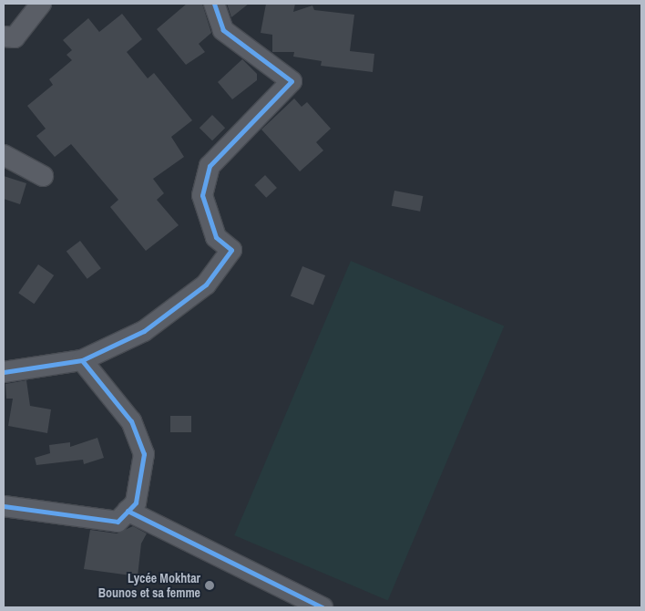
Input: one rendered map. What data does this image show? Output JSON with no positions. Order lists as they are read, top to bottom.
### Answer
{
  "places": ["Lycée Mokhtar Bounos et sa femme"]
}
